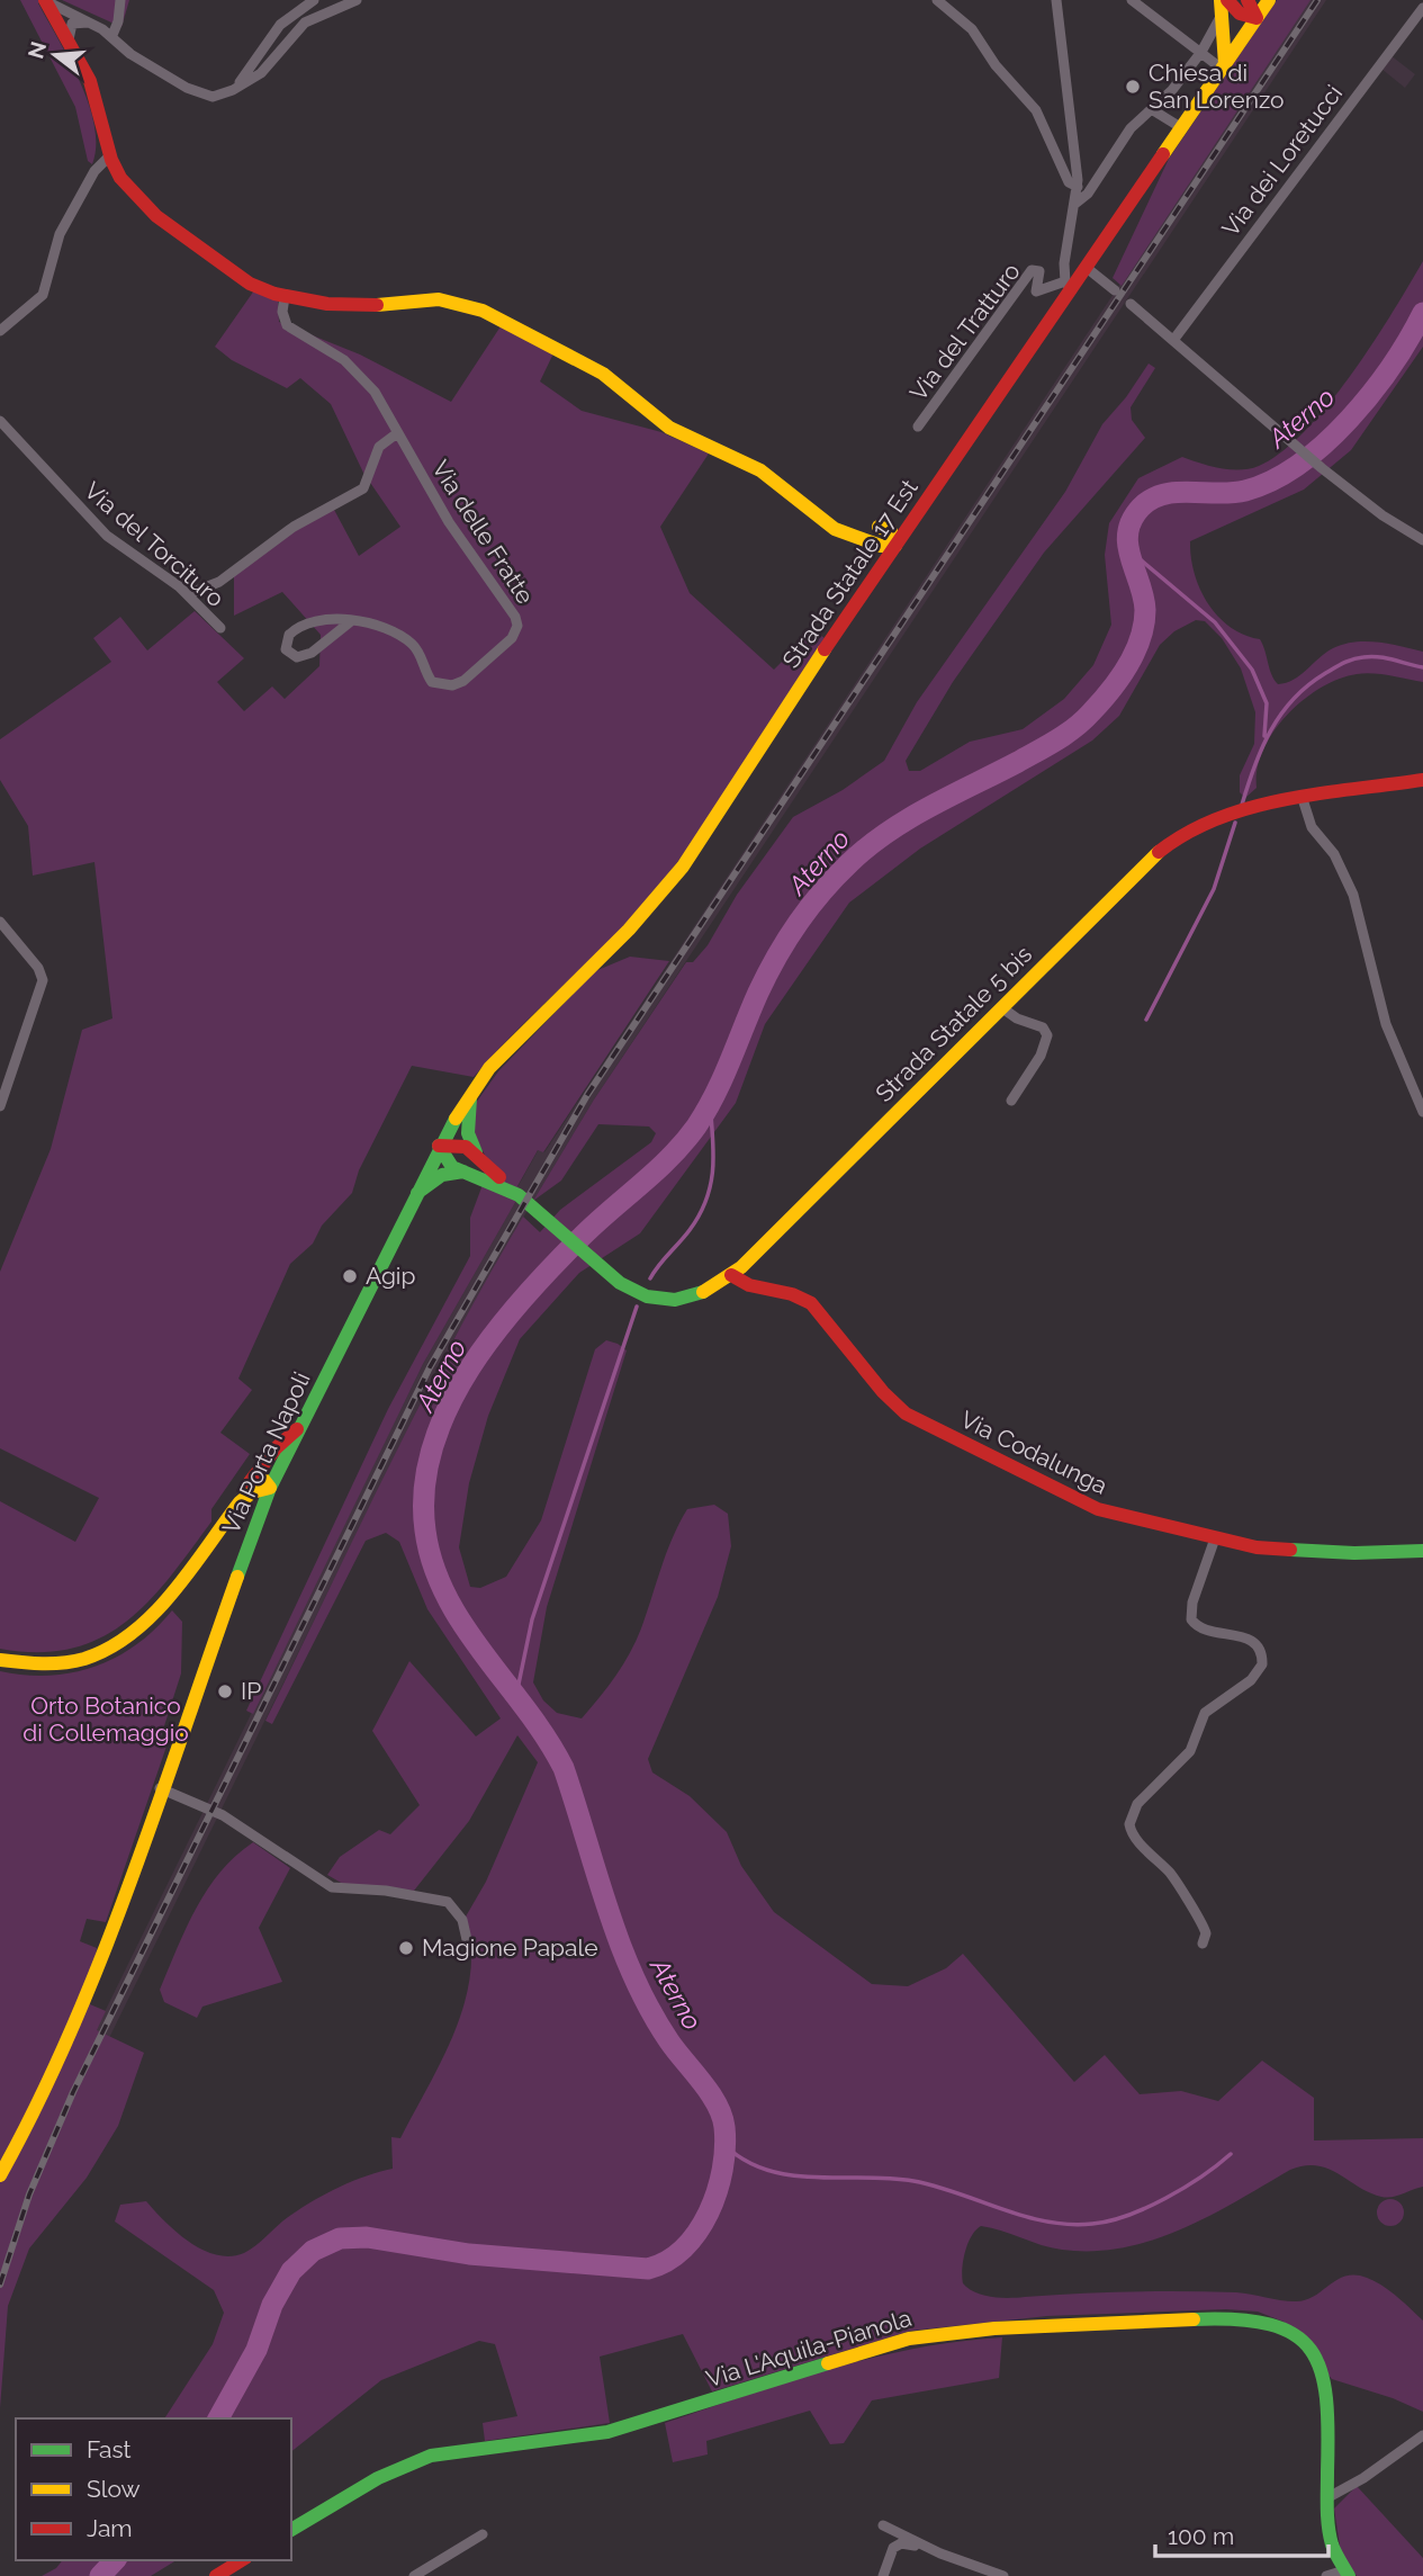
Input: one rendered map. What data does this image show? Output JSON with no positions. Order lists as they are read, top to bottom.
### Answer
{
  "streets": {
    "main road": [
      "Strada Statale 17 Est",
      "Strada Statale 5 bis",
      "Via Porta Napoli",
      "Via Codalunga",
      "Via L'Aquila-Pianola"
    ],
    "street": [
      "Via dei Loretucci",
      "Via del Tratturo",
      "Via delle Fratte",
      "Via del Torcituro"
    ]
  },
  "crossings": [
    ["Via del Tratturo", "Strada Statale 17 Est"],
    ["Strada Statale 17 Est", "Strada Statale 5 bis"],
    ["Strada Statale 17 Est", "Via Porta Napoli"],
    ["Strada Statale 5 bis", "Via Porta Napoli"],
    ["Strada Statale 5 bis", "Via Codalunga"]
  ],
  "water": ["Aterno"],
  "parks": ["Orto Botanico di Collemaggio"],
  "places": [
    "Chiesa di San Lorenzo",
    "Agip",
    "IP",
    "Magione Papale"
  ],
  "legend": ["Fast", "Slow", "Jam"],
  "scale_bar": "100 m",
  "north": "left"
}
